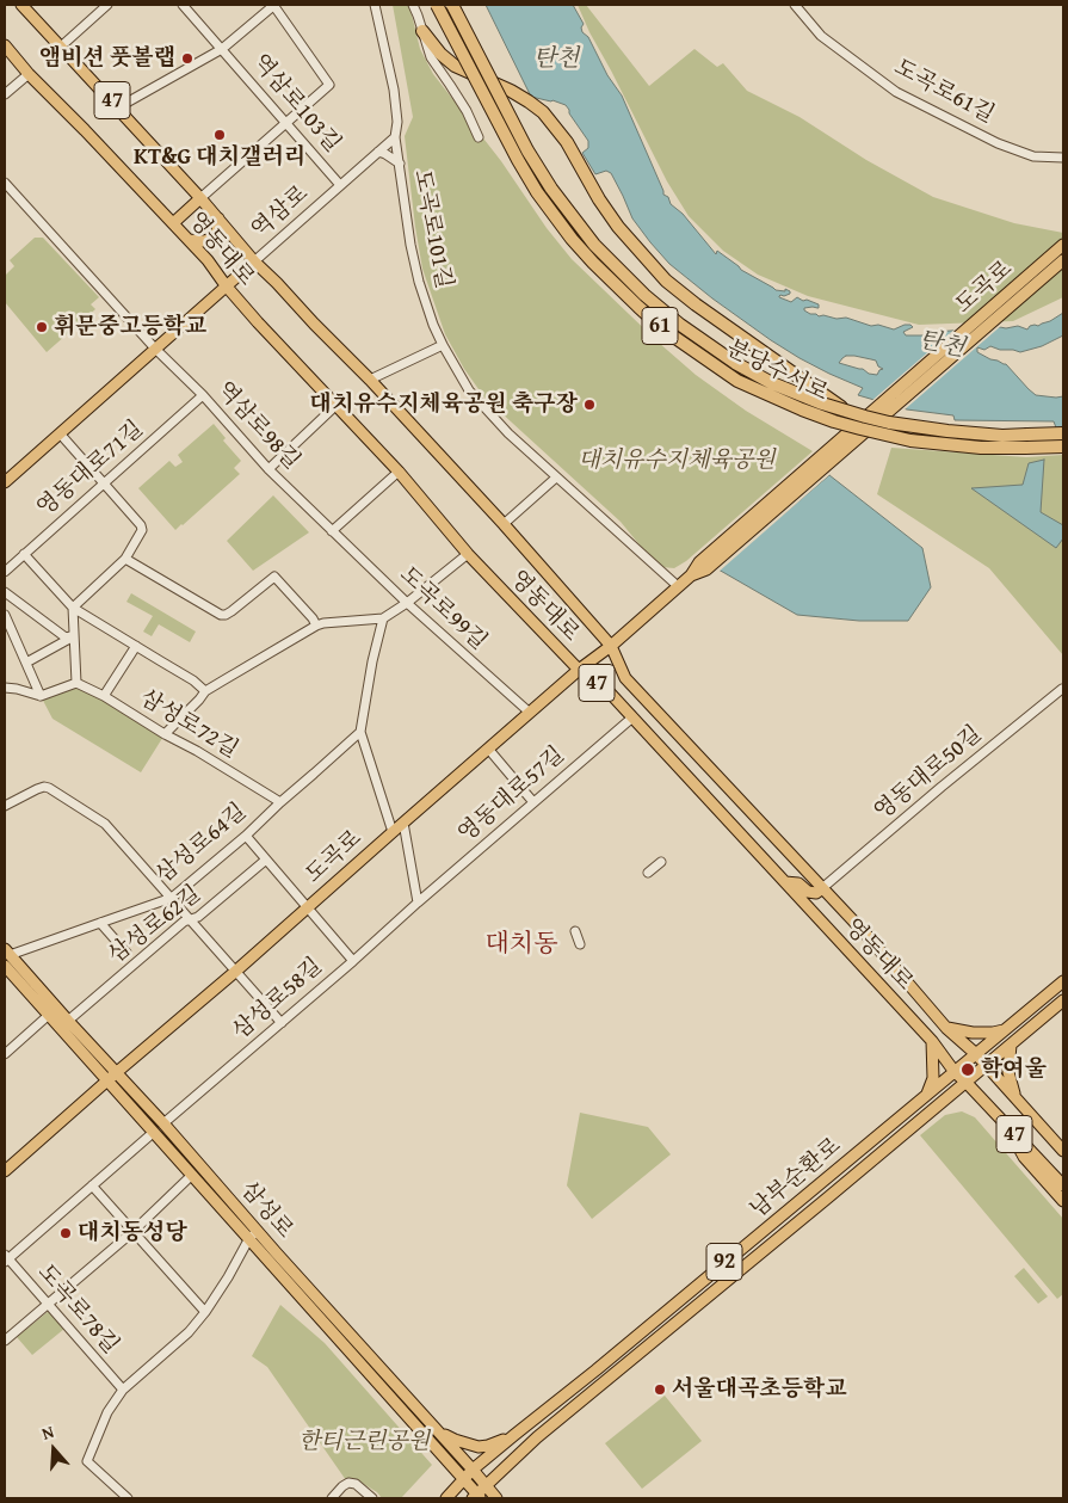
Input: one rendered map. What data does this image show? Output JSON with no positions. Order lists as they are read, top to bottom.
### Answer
{
  "streets": {
    "highway": ["61", "분당수서로"],
    "main road": [
      "47",
      "역삼로",
      "영동대로",
      "도곡로",
      "남부순환로",
      "삼성로",
      "92"
    ],
    "street": [
      "도곡로61길",
      "역삼로103길",
      "도곡로101길",
      "역삼로98길",
      "영동대로71길",
      "도곡로99길",
      "삼성로72길",
      "영동대로50길",
      "영동대로57길",
      "삼성로64길",
      "삼성로62길",
      "삼성로58길",
      "도곡로78길"
    ]
  },
  "crossings": [
    ["역삼로103길", "역삼로"],
    ["역삼로", "도곡로101길"],
    ["역삼로", "영동대로"],
    ["역삼로", "역삼로98길"],
    ["도곡로101길", "도곡로"],
    ["영동대로", "도곡로"],
    ["영동대로", "영동대로50길"],
    ["영동대로", "영동대로57길"],
    ["영동대로", "남부순환로"],
    ["도곡로", "도곡로99길"],
    ["도곡로", "삼성로"],
    ["역삼로98길", "영동대로71길"],
    ["역삼로98길", "도곡로99길"],
    ["삼성로72길", "삼성로64길"],
    ["영동대로57길", "삼성로58길"],
    ["삼성로64길", "삼성로"],
    ["삼성로62길", "삼성로"],
    ["삼성로58길", "삼성로"],
    ["남부순환로", "삼성로"]
  ],
  "districts": ["대치동"],
  "water": ["탄천"],
  "parks": ["대치유수지체육공원", "한티근린공원"],
  "places": [
    "앰비션 풋볼랩",
    "KT&G 대치갤러리",
    "휘문중고등학교",
    "대치유수지체육공원 축구장",
    "학여울",
    "대치동성당",
    "서울대곡초등학교"
  ],
  "north": "top"
}
